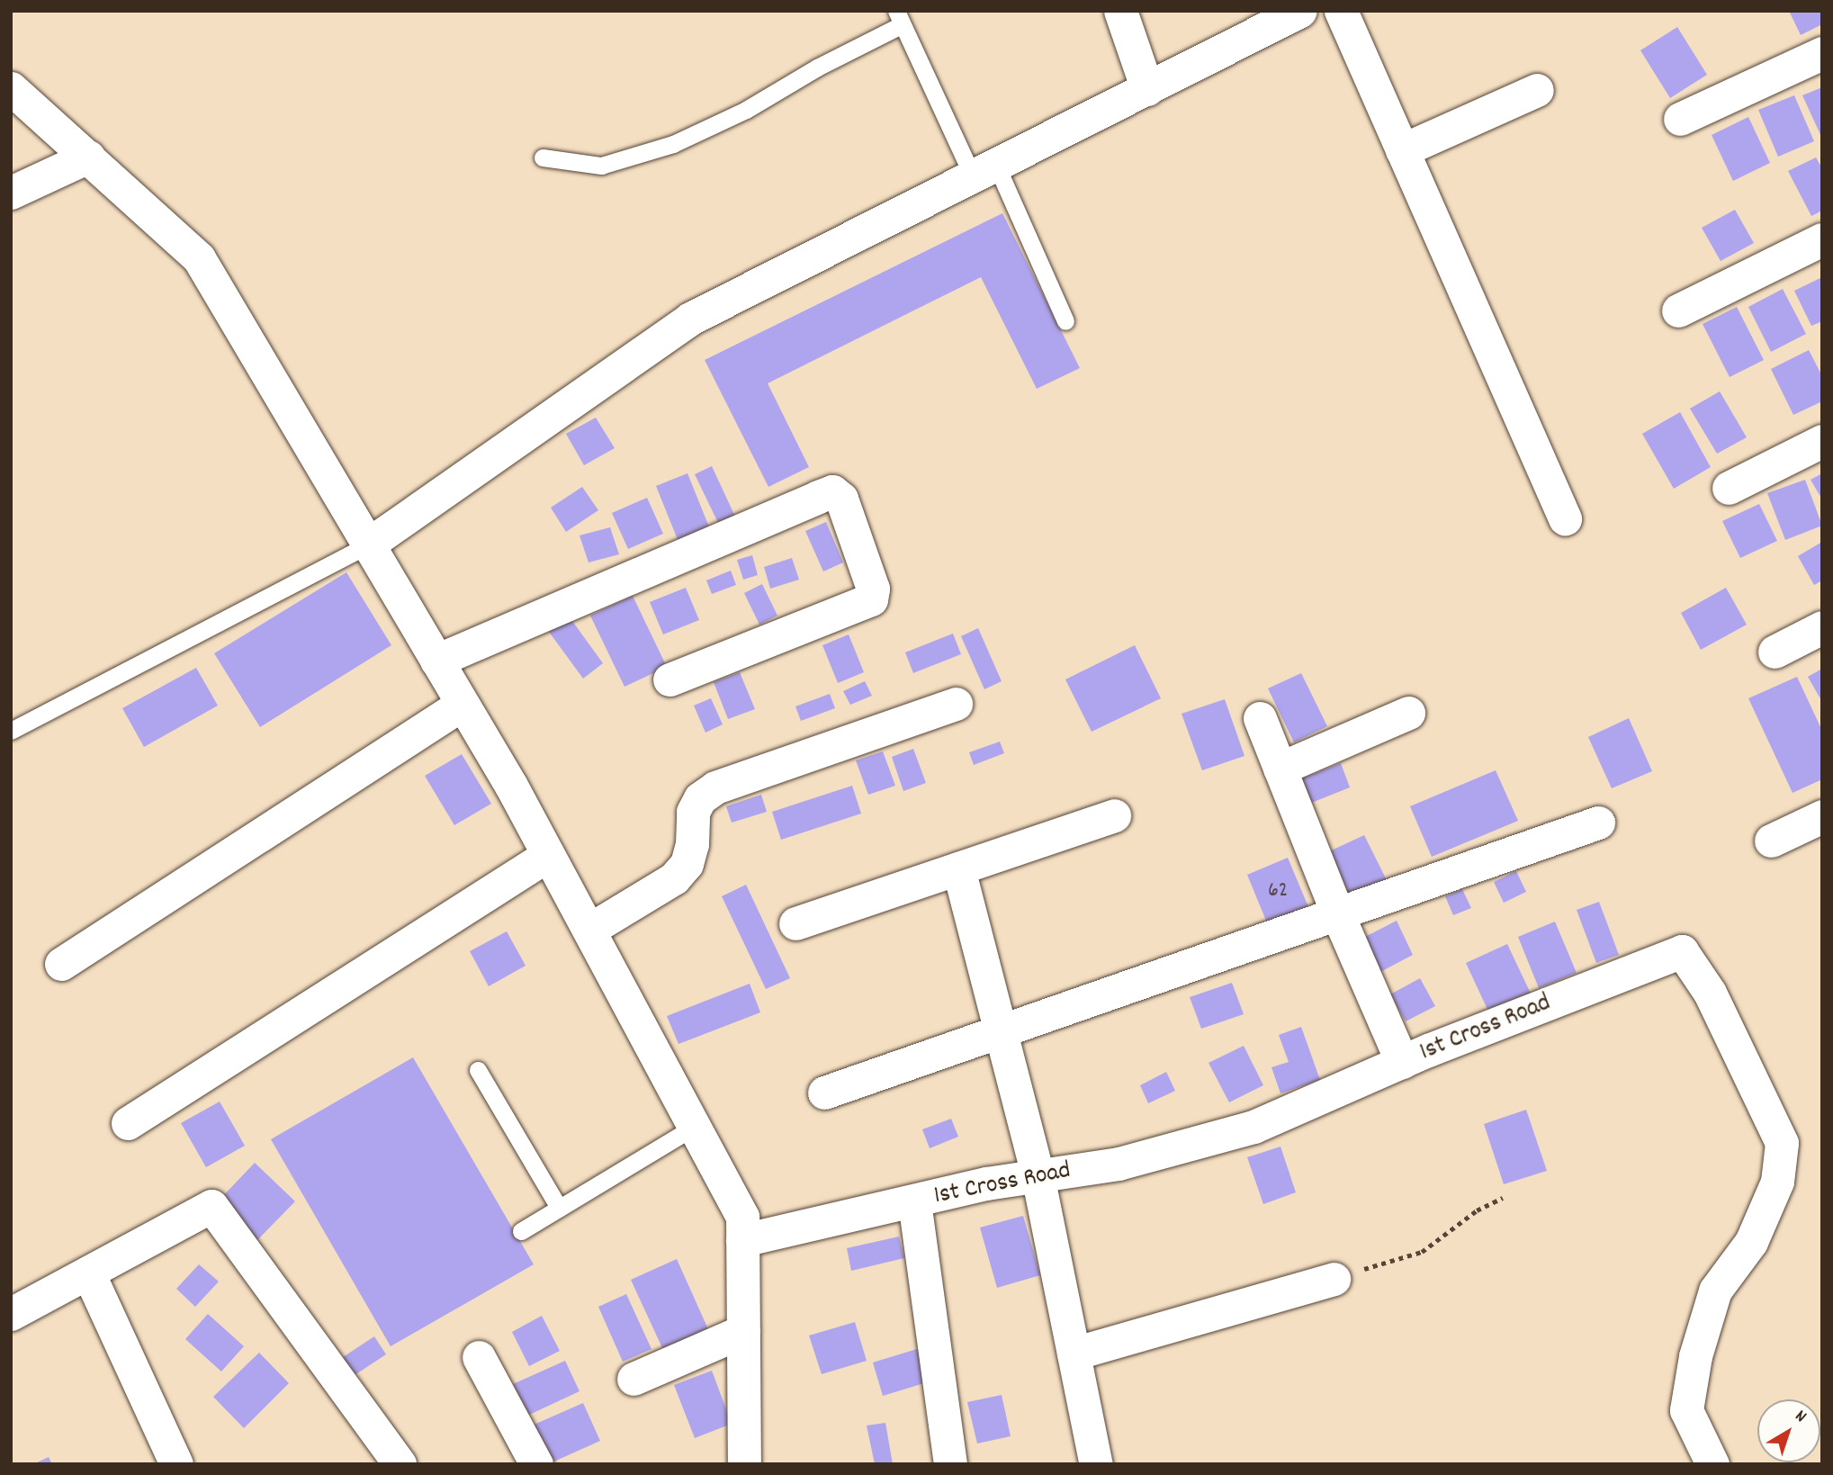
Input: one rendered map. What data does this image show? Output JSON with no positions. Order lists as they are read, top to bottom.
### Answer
{
  "streets": {
    "street": ["1st Cross Road"]
  },
  "house_numbers": ["62"],
  "north": "top right"
}
